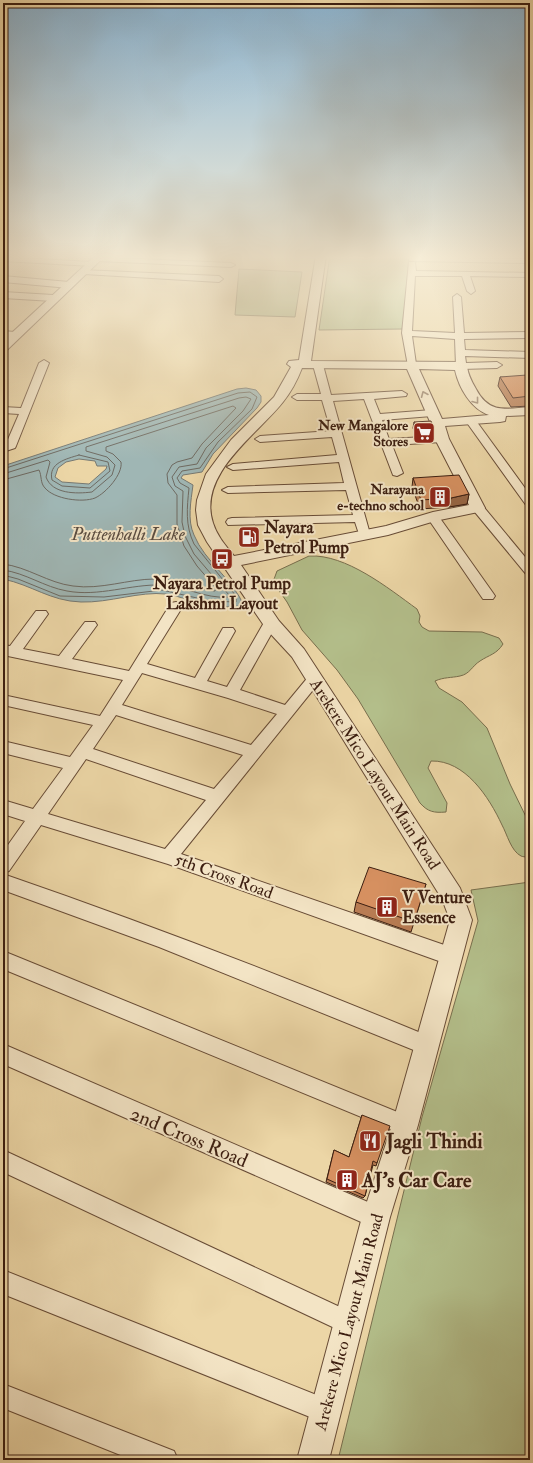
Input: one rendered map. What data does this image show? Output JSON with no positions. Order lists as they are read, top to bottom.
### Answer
{
  "streets": {
    "street": ["Arekere Mico Layout Main Road", "5th Cross Road", "2nd Cross Road"]
  },
  "crossings": [
    ["Arekere Mico Layout Main Road", "5th Cross Road"],
    ["Arekere Mico Layout Main Road", "2nd Cross Road"]
  ],
  "water": ["Puttenhalli Lake"],
  "places": {
    "supermarket": ["New Mangalore Stores"],
    "building": ["Narayana e-techno school", "V Venture Essence", "AJ's Car Care"],
    "fuel station": ["Nayara Petrol Pump"],
    "bus stop": ["Nayara Petrol Pump Lakshmi Layout"],
    "restaurant": ["Jagli Thindi"]
  }
}
